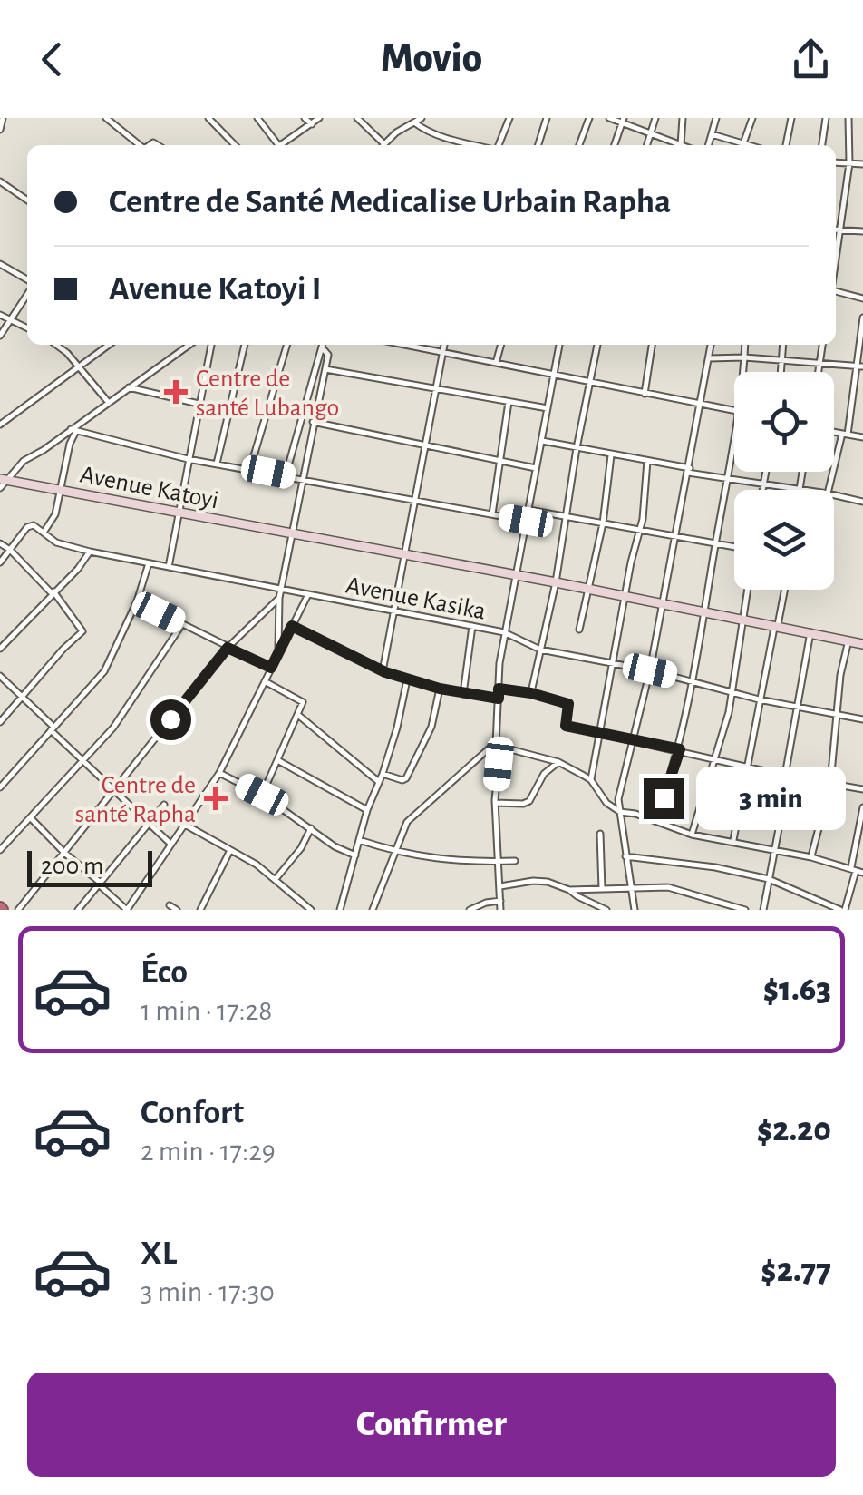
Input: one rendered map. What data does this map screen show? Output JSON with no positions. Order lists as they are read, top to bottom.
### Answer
{
  "streets": {
    "street": ["Avenue Katoyi", "Avenue Kasika"]
  },
  "places": {
    "health": ["Centre de santé Lubango", "Centre de santé Rapha"]
  },
  "scale_bar": "200 m",
  "page": {
    "header": "Movio",
    "banner": ["Centre de Santé Medicalise Urbain Rapha", "Avenue Katoyi I"],
    "bubble": "3 min",
    "scale": "200 m",
    "list": [
      {
        "name": "Éco",
        "note": "1 min · 17:28",
        "value": "$1.63"
      },
      {
        "name": "Confort",
        "note": "2 min · 17:29",
        "value": "$2.20"
      },
      {
        "name": "XL",
        "note": "3 min · 17:30",
        "value": "$2.77"
      }
    ],
    "buttons": "Confirmer"
  }
}
